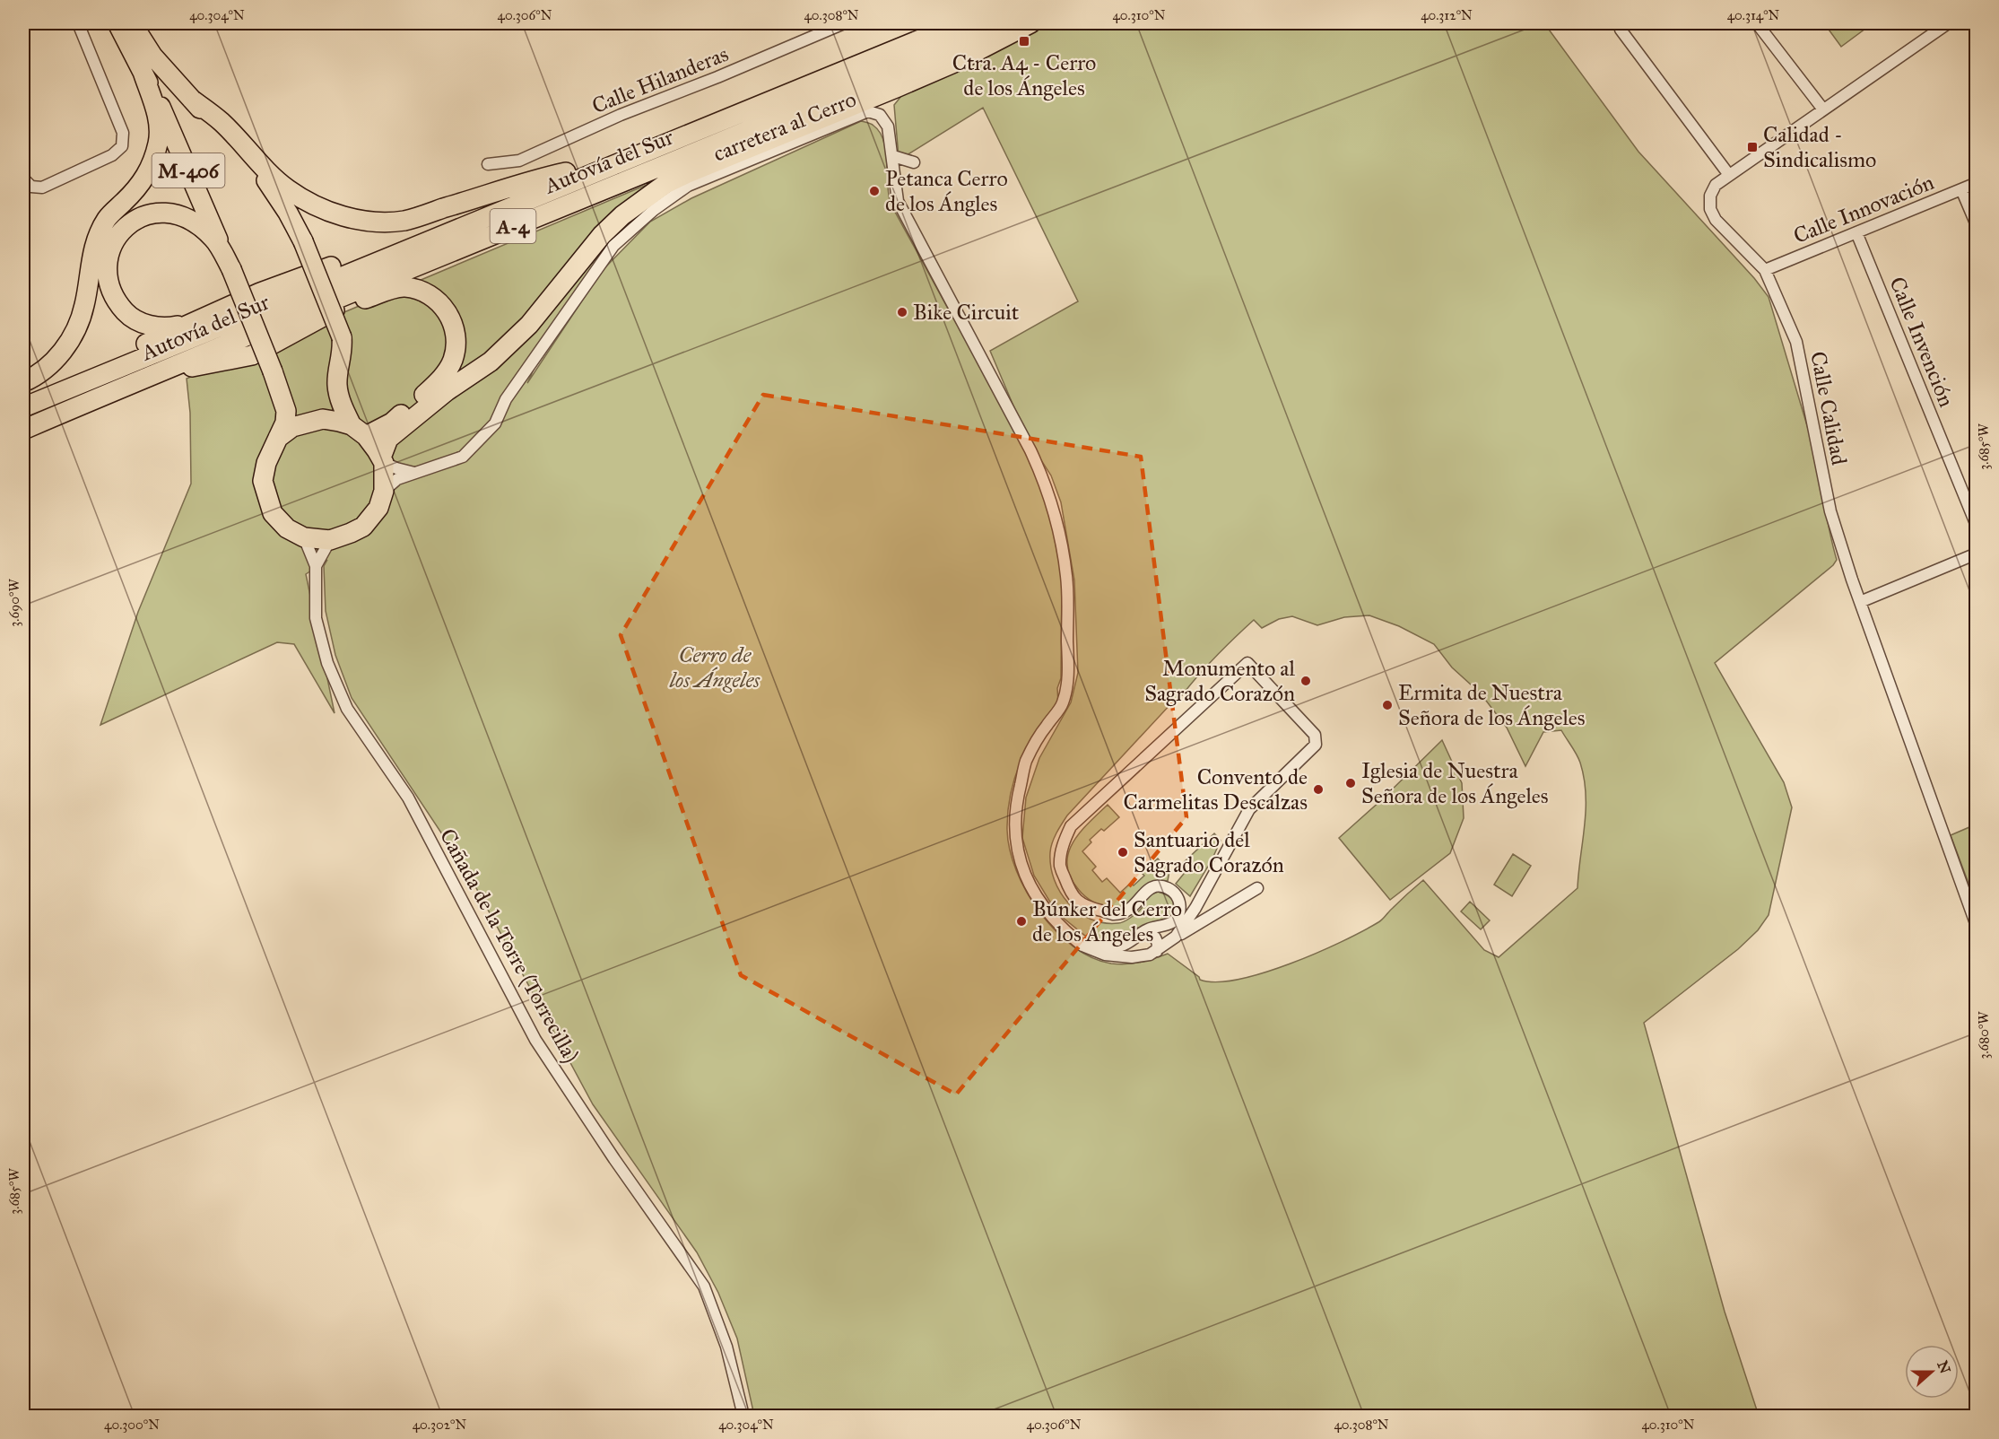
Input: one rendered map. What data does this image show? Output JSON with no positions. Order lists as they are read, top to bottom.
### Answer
{
  "streets": {
    "highway": ["Autovía del Sur", "M-406", "A-4"],
    "street": [
      "Calle Hilanderas",
      "carretera al Cerro",
      "Calle Innovación",
      "Calle Invención",
      "Calle Calidad",
      "Cañada de la Torre (Torrecilla)"
    ]
  },
  "crossings": [
    ["carretera al Cerro", "M-406"],
    ["carretera al Cerro", "Cañada de la Torre (Torrecilla)"],
    ["M-406", "Cañada de la Torre (Torrecilla)"],
    ["Calle Innovación", "Calle Invención"],
    ["Calle Innovación", "Calle Calidad"]
  ],
  "parks": ["Cerro de los Ángeles"],
  "places": {
    "transit": ["Ctra. A4 - Cerro de los Ángeles", "Calidad - Sindicalismo"],
    "other": [
      "Petanca Cerro de los Ángles",
      "Bike Circuit",
      "Monumento al Sagrado Corazón",
      "Ermita de Nuestra Señora de los Ángeles",
      "Iglesia de Nuestra Señora de los Ángeles",
      "Convento de Carmelitas Descalzas",
      "Santuario del Sagrado Corazón",
      "Búnker del Cerro de los Ángeles"
    ]
  },
  "north": "right",
  "coordinates": [
    "40.304°N",
    "40.306°N",
    "40.308°N",
    "40.310°N",
    "40.312°N",
    "40.314°N",
    "3.685°W",
    "3.690°W",
    "3.680°W",
    "40.300°N",
    "40.302°N"
  ]
}
